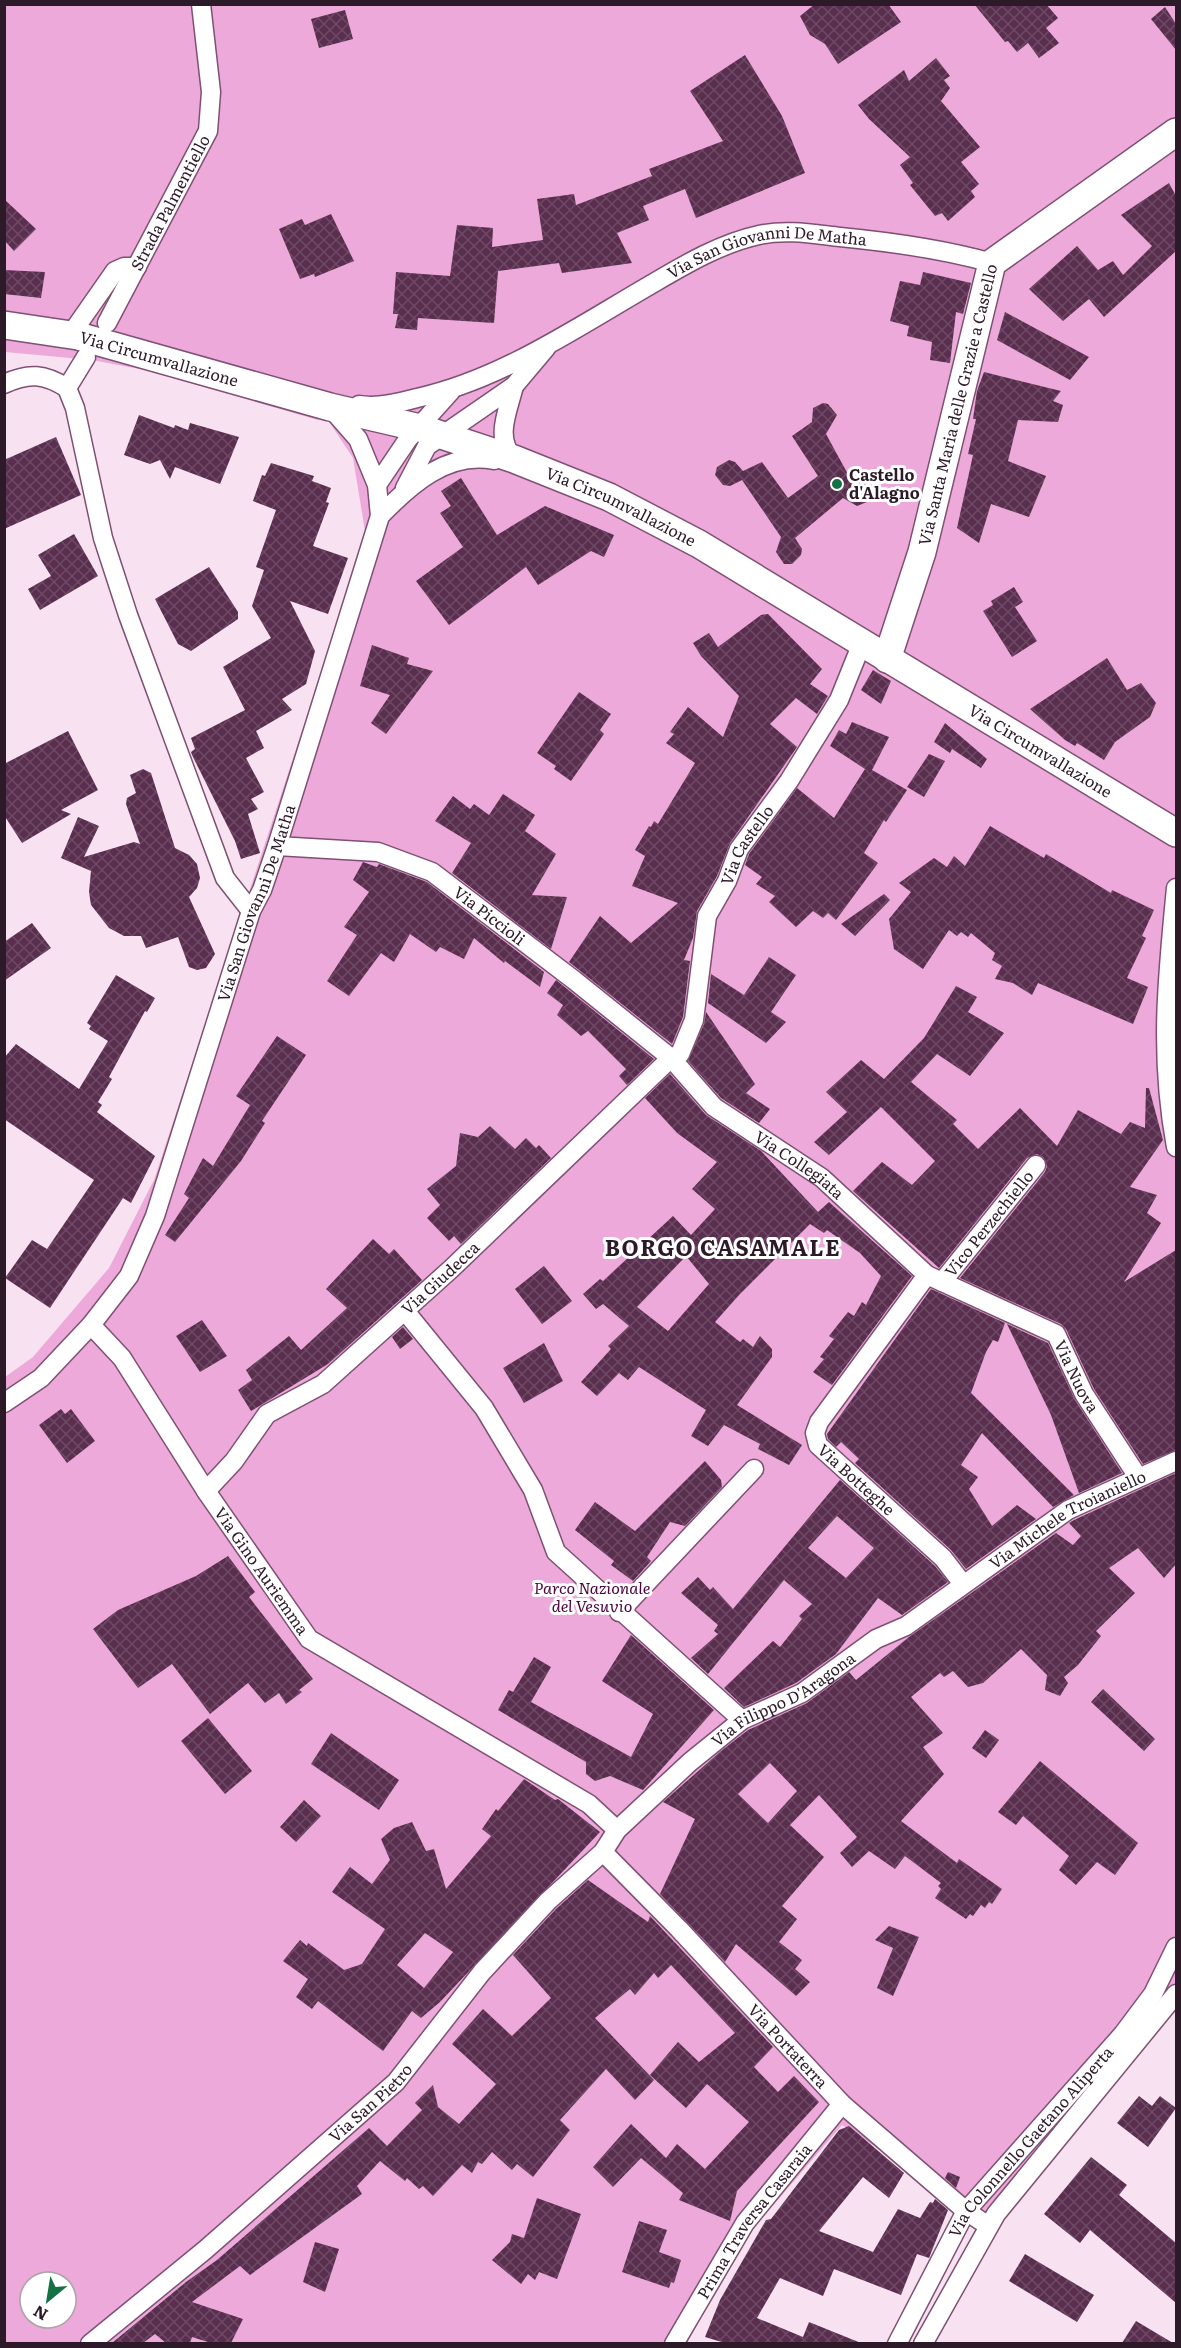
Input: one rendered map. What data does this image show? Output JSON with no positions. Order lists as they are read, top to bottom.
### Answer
{
  "streets": {
    "main road": ["Via Circumvallazione", "Via Santa Maria delle Grazie a Castello"],
    "street": [
      "Strada Palmentiello",
      "Via San Giovanni De Matha",
      "Via Castello",
      "Via Piccioli",
      "Via Collegiata",
      "Vico Perzechiello",
      "Via Giudecca",
      "Via Nuova",
      "Via Botteghe",
      "Via Michele Troianiello",
      "Via Gino Auriemma",
      "Via Filippo D'Aragona",
      "Via Portaterra",
      "Via San Pietro",
      "Via Colonnello Gaetano Aliperta",
      "Prima Traversa Casaraia"
    ]
  },
  "crossings": [
    ["Via San Giovanni De Matha", "Via Circumvallazione"],
    ["Via San Giovanni De Matha", "Via Santa Maria delle Grazie a Castello"],
    ["Via San Giovanni De Matha", "Via Piccioli"],
    ["Via San Giovanni De Matha", "Via Gino Auriemma"],
    ["Via Circumvallazione", "Via Santa Maria delle Grazie a Castello"],
    ["Via Circumvallazione", "Via Castello"],
    ["Via Castello", "Via Piccioli"],
    ["Via Castello", "Via Collegiata"],
    ["Via Castello", "Via Giudecca"],
    ["Via Piccioli", "Via Collegiata"],
    ["Via Piccioli", "Via Giudecca"],
    ["Via Collegiata", "Vico Perzechiello"],
    ["Via Collegiata", "Via Giudecca"],
    ["Via Collegiata", "Via Nuova"],
    ["Via Collegiata", "Via Botteghe"],
    ["Vico Perzechiello", "Via Nuova"],
    ["Vico Perzechiello", "Via Botteghe"],
    ["Via Giudecca", "Via Gino Auriemma"],
    ["Via Nuova", "Via Botteghe"],
    ["Via Nuova", "Via Michele Troianiello"],
    ["Via Botteghe", "Via Michele Troianiello"],
    ["Via Botteghe", "Via Filippo D'Aragona"],
    ["Via Michele Troianiello", "Via Filippo D'Aragona"],
    ["Via Gino Auriemma", "Via Filippo D'Aragona"],
    ["Via Gino Auriemma", "Via San Pietro"],
    ["Via Filippo D'Aragona", "Via San Pietro"],
    ["Via Portaterra", "Via San Pietro"],
    ["Via Portaterra", "Via Colonnello Gaetano Aliperta"],
    ["Via Portaterra", "Prima Traversa Casaraia"]
  ],
  "districts": ["BORGO CASAMALE"],
  "parks": ["Parco Nazionale del Vesuvio"],
  "places": ["Castello d'Alagno"],
  "north": "bottom left"
}
